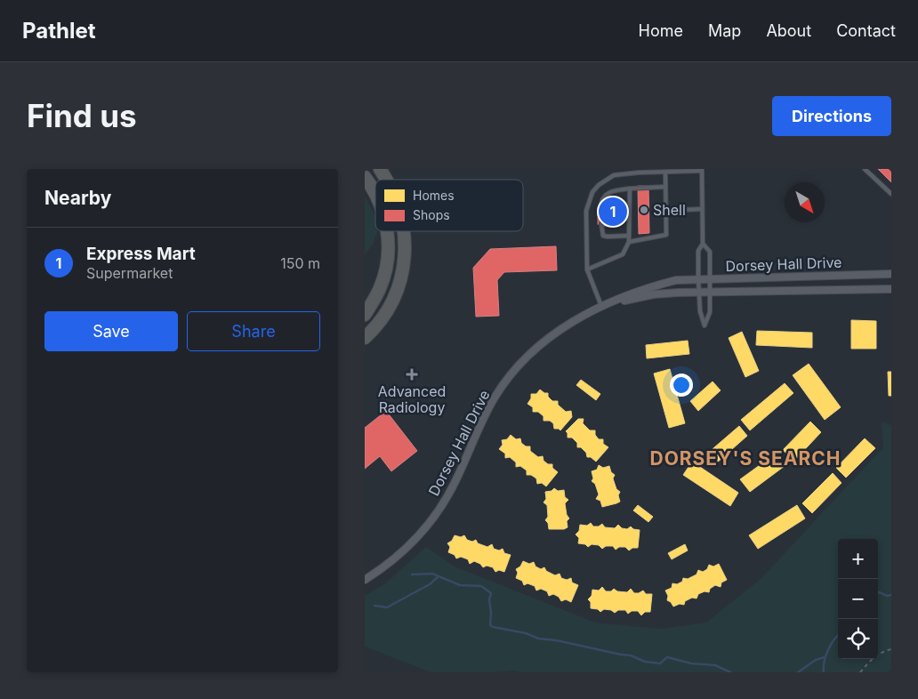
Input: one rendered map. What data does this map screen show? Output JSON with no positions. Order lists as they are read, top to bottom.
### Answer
{
  "streets": {
    "street": ["Dorsey Hall Drive"]
  },
  "districts": ["DORSEY'S SEARCH"],
  "places": {
    "other": ["Shell"],
    "health": ["Advanced Radiology"]
  },
  "legend": ["Homes", "Shops"],
  "north": "bottom right",
  "page": {
    "header": "Pathlet",
    "nav": [
      "Home",
      "Map",
      "About",
      "Contact"
    ],
    "buttons": [
      "Directions",
      ["Save", "Share"]
    ],
    "title": "Find us",
    "heading": "Nearby",
    "pins": "1",
    "list": [
      {
        "mark": "1",
        "name": "Express Mart",
        "note": "Supermarket",
        "value": "150 m"
      }
    ],
    "map_buttons": ["+", "−"]
  }
}
